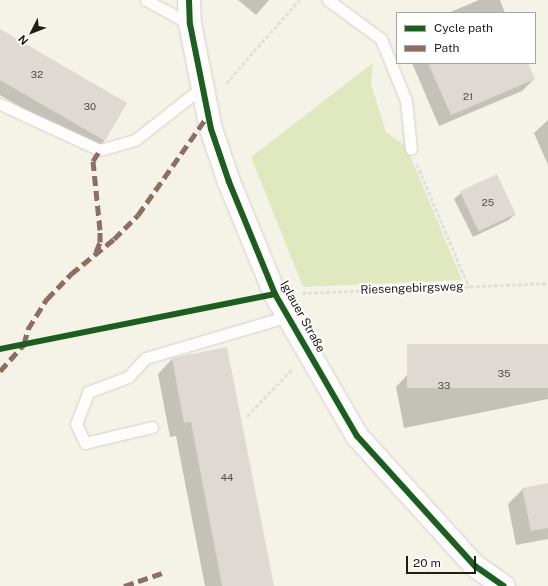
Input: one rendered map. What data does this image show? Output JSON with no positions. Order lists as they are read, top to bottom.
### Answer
{
  "streets": {
    "street": ["Iglauer Straße"],
    "path": ["Riesengebirgsweg"]
  },
  "crossings": [
    ["Riesengebirgsweg", "Iglauer Straße"]
  ],
  "house_numbers": [
    "32",
    "21",
    "30",
    "25",
    "35",
    "33",
    "44"
  ],
  "legend": ["Cycle path", "Path"],
  "scale_bar": "20 m",
  "north": "bottom left"
}
